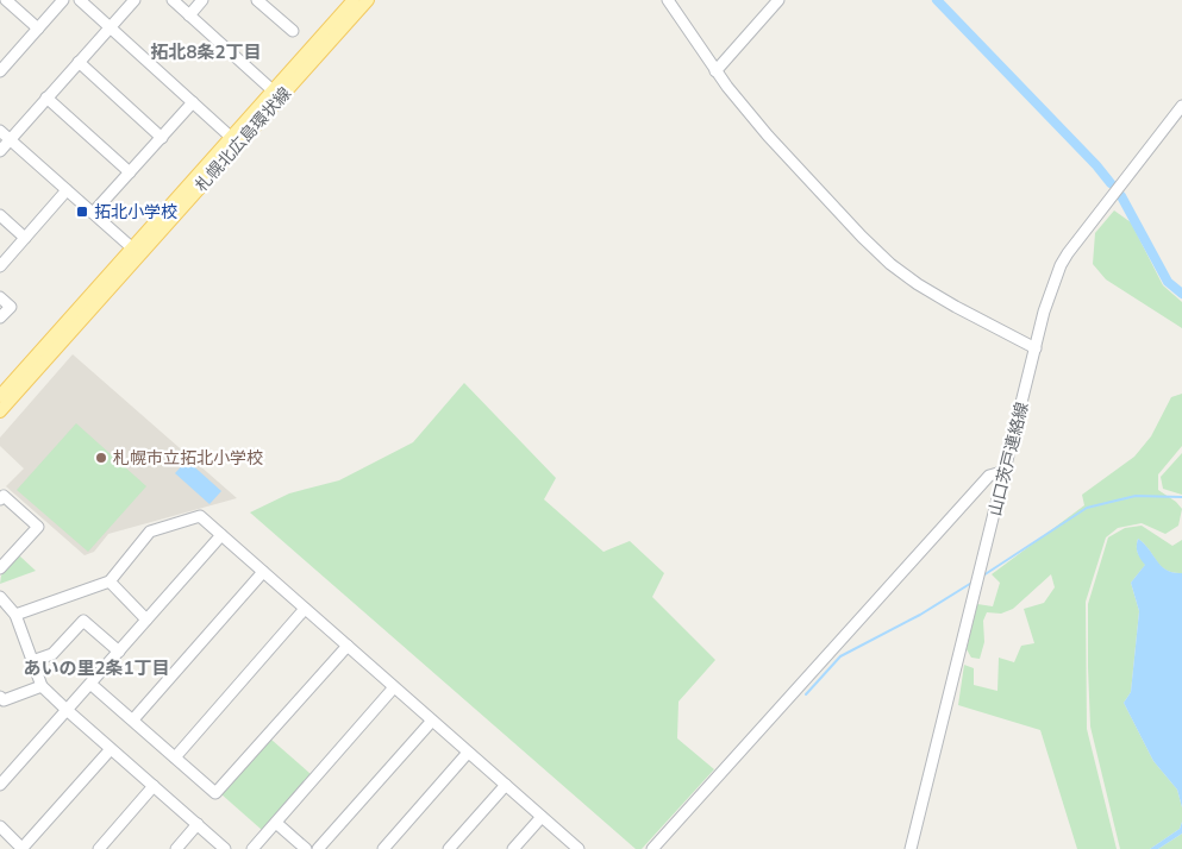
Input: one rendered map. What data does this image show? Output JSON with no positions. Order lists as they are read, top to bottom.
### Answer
{
  "streets": {
    "main road": ["札幌北広島環状線"],
    "street": ["山口茨戸連絡線"]
  },
  "districts": ["拓北8条2丁目", "あいの里2条1丁目"],
  "places": {
    "transit": ["拓北小学校"],
    "other": ["札幌市立拓北小学校"]
  }
}
